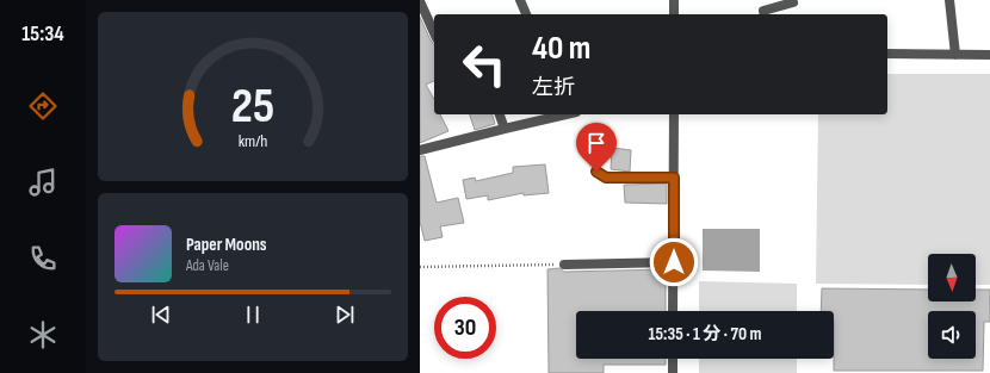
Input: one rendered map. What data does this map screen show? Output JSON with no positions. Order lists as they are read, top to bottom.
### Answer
{
  "north": "bottom",
  "page": {
    "tabs": "15:34",
    "turn": ["40 m", "左折"],
    "song": ["Paper Moons", "Ada Vale"],
    "limit": "30",
    "trip": "15:35 · 1 分 · 70 m",
    "gauge": ["25", "km/h"]
  }
}
